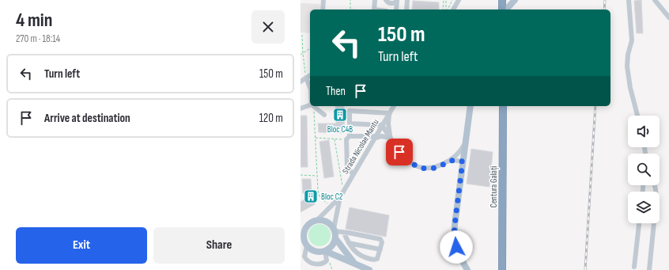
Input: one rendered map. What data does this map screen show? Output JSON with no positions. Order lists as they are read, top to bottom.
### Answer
{
  "streets": {
    "highway": ["Centura Galați"],
    "street": ["Strada Nicolae Mantu"]
  },
  "places": {
    "building": ["Bloc C4B", "Bloc C2"]
  },
  "page": {
    "heading": ["4 min", "270 m · 18:14"],
    "turn": ["150 m", "Turn left"],
    "list": [
      {
        "name": "Turn left",
        "value": "150 m"
      },
      {
        "name": "Arrive at destination",
        "value": "120 m"
      }
    ],
    "then": "Then",
    "buttons": ["Exit", "Share"]
  }
}
